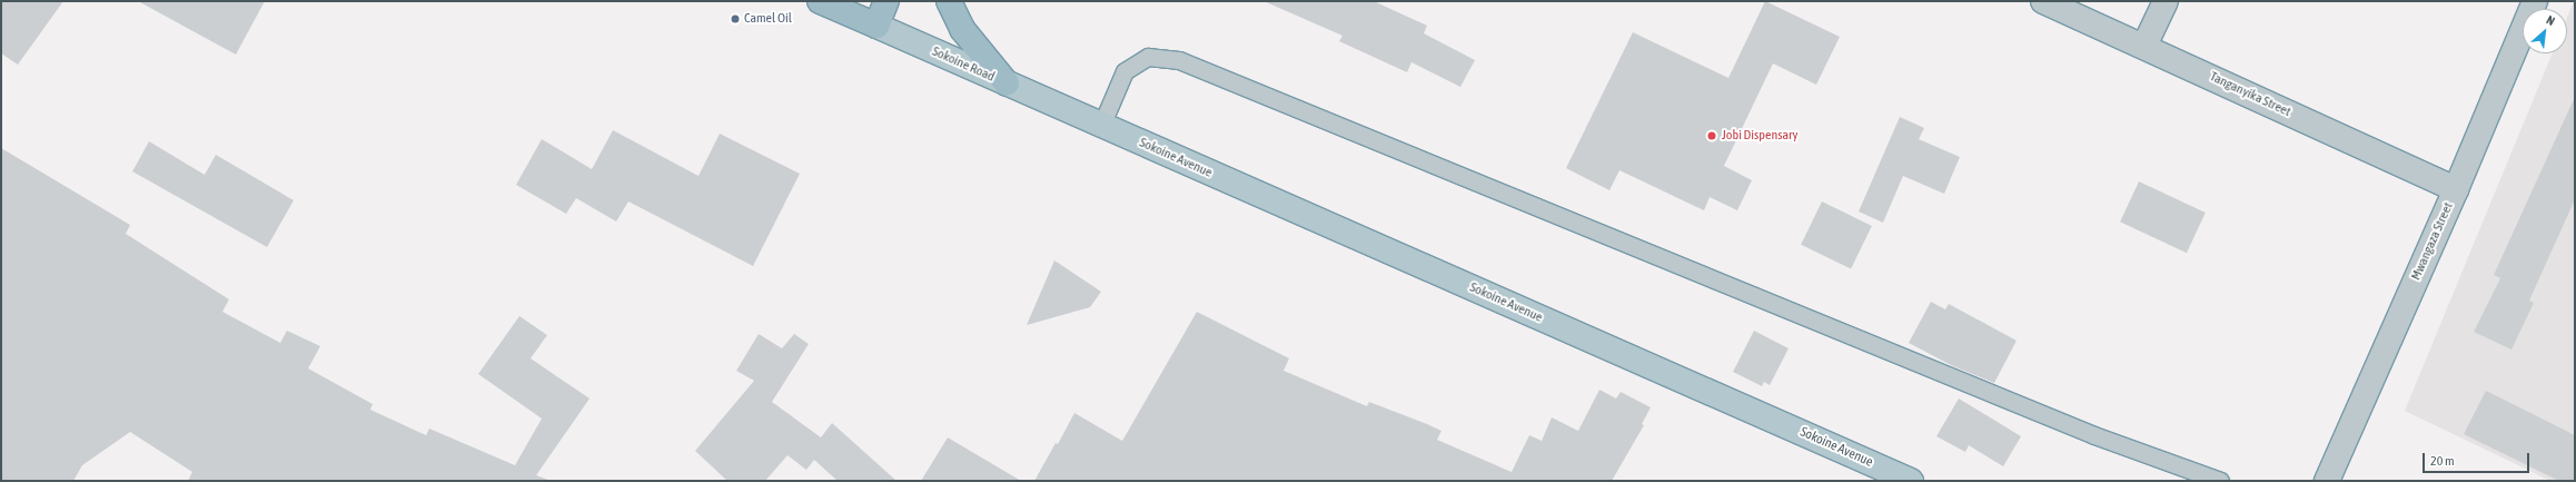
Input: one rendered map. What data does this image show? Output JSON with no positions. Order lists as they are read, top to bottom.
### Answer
{
  "streets": {
    "highway": ["Sokoine Road"],
    "main road": ["Sokoine Avenue"],
    "street": ["Tanganyika Street", "Mwangaza Street"]
  },
  "crossings": [
    ["Sokoine Road", "Sokoine Avenue"],
    ["Tanganyika Street", "Mwangaza Street"]
  ],
  "places": ["Camel Oil", "Jobi Dispensary"],
  "scale_bar": "20 m",
  "north": "top right"
}
